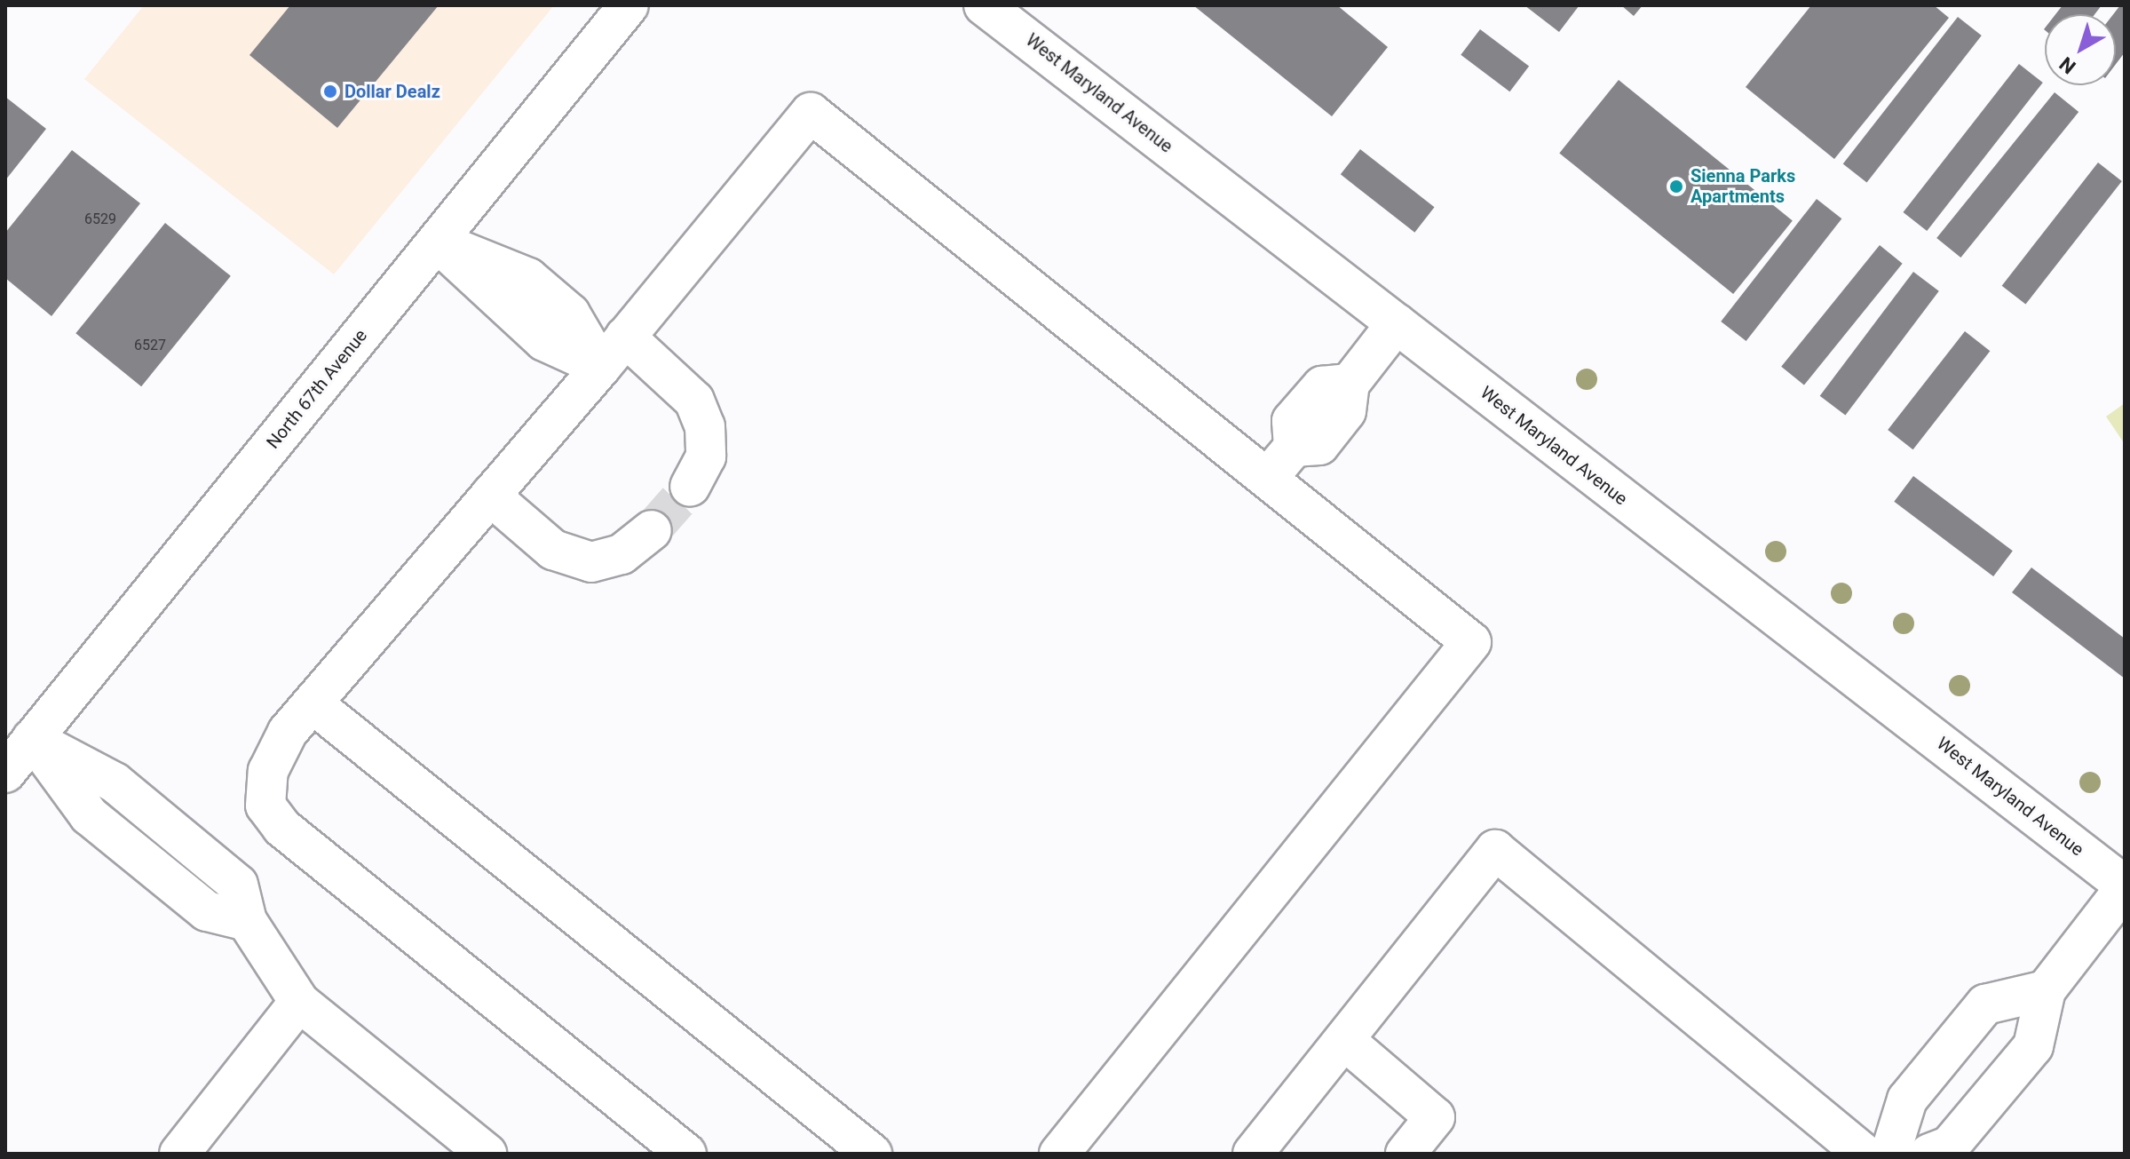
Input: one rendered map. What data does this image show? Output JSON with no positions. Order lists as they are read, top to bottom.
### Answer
{
  "streets": {
    "street": ["West Maryland Avenue", "North 67th Avenue"]
  },
  "places": ["Dollar Dealz", "Sienna Parks Apartments"],
  "house_numbers": ["6529", "6527"],
  "north": "bottom left"
}
